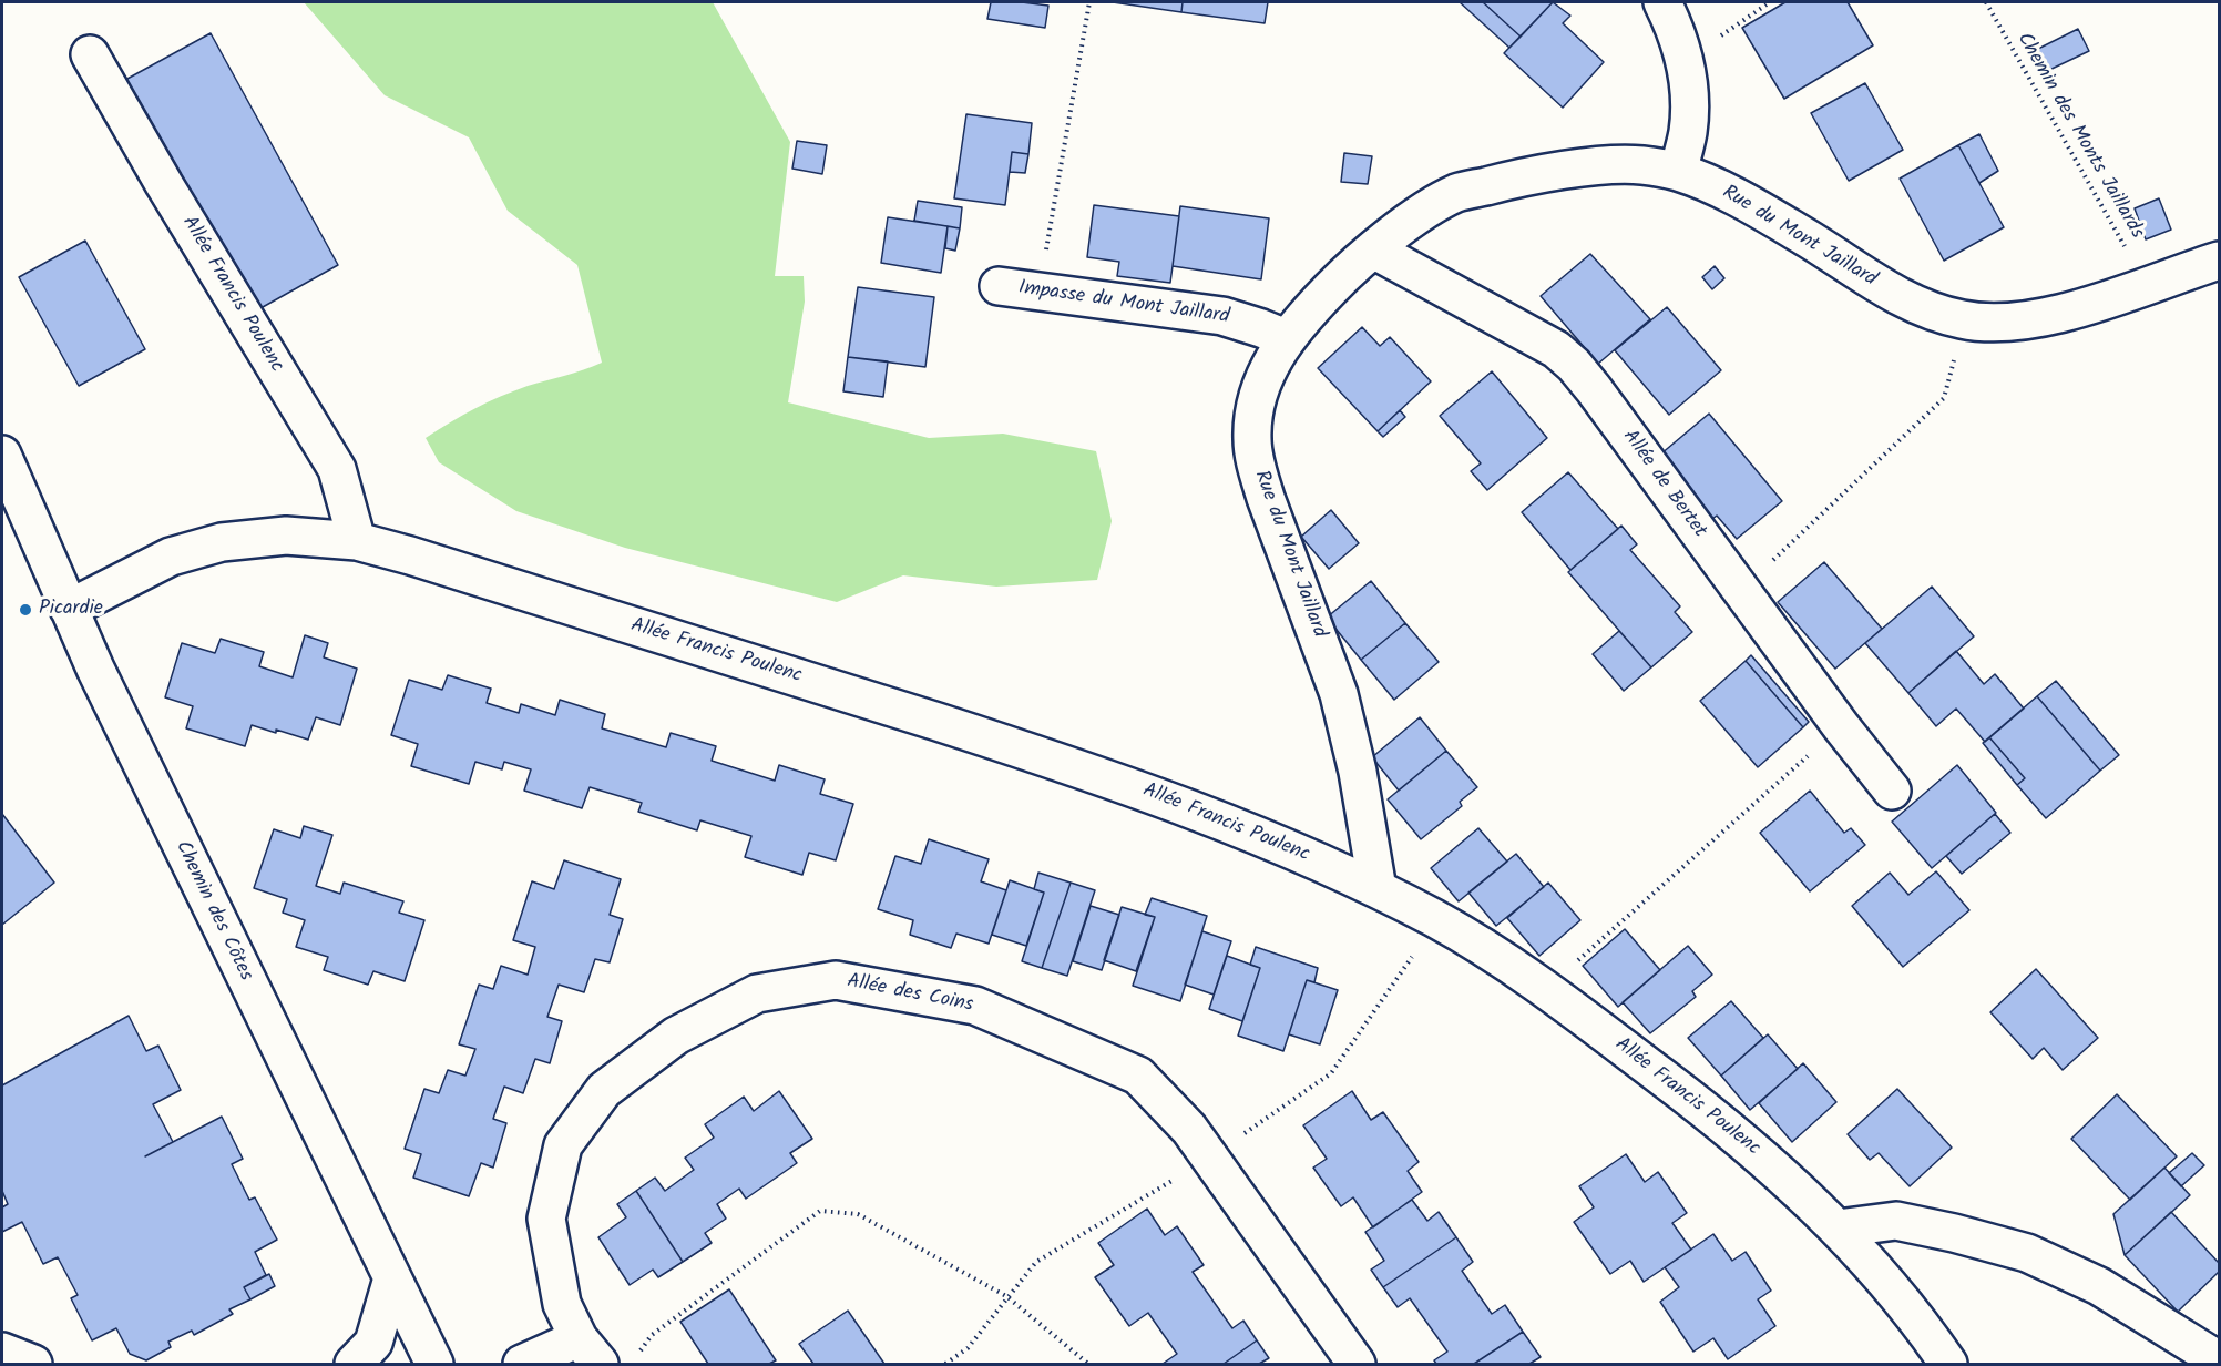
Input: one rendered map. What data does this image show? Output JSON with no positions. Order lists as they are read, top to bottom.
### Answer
{
  "streets": {
    "street": [
      "Rue du Mont Jaillard",
      "Allée Francis Poulenc",
      "Impasse du Mont Jaillard",
      "Allée de Bertet",
      "Chemin des Côtes",
      "Allée des Coins"
    ],
    "path": ["Chemin des Monts Jaillards"]
  },
  "crossings": [
    ["Chemin des Monts Jaillards", "Rue du Mont Jaillard"],
    ["Rue du Mont Jaillard", "Allée Francis Poulenc"],
    ["Rue du Mont Jaillard", "Impasse du Mont Jaillard"],
    ["Rue du Mont Jaillard", "Allée de Bertet"],
    ["Allée Francis Poulenc", "Chemin des Côtes"]
  ],
  "places": ["Picardie"]
}
